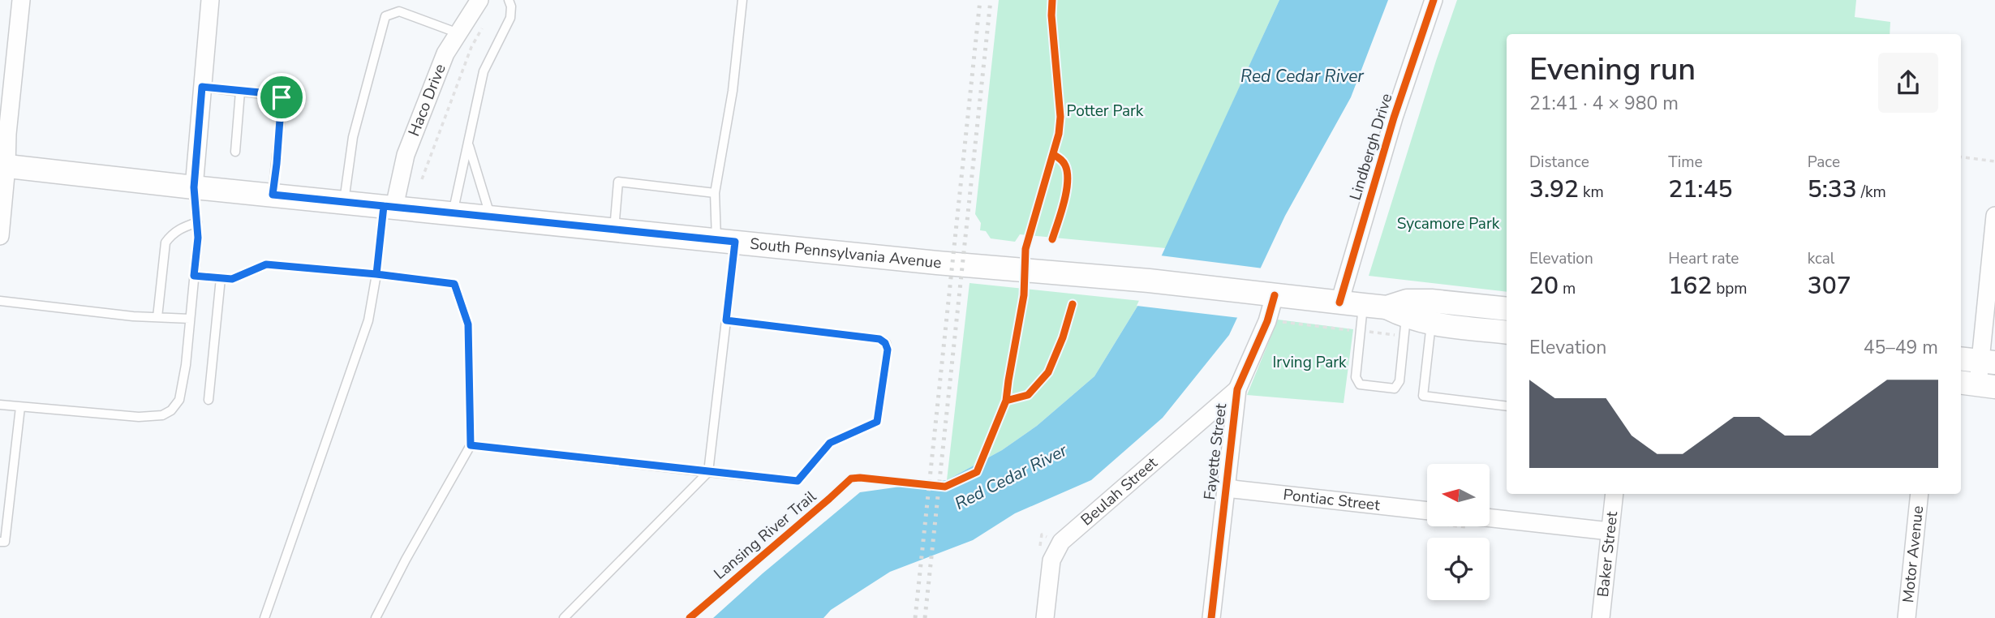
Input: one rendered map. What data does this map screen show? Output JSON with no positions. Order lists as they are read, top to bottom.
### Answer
{
  "streets": {
    "main road": ["South Pennsylvania Avenue"],
    "street": [
      "Haco Drive",
      "Lindbergh Drive",
      "Fayette Street",
      "Beulah Street",
      "Pontiac Street",
      "Baker Street",
      "Motor Avenue"
    ],
    "cycle path": ["Lansing River Trail"]
  },
  "crossings": [
    ["Haco Drive", "South Pennsylvania Avenue"],
    ["Lindbergh Drive", "South Pennsylvania Avenue"],
    ["South Pennsylvania Avenue", "Fayette Street"],
    ["Fayette Street", "Beulah Street"],
    ["Fayette Street", "Pontiac Street"]
  ],
  "water": ["Red Cedar River"],
  "parks": ["Potter Park", "Sycamore Park", "Irving Park"],
  "north": "left",
  "page": {
    "heading": ["Evening run", "21:41 · 4 × 980 m"],
    "stats": [
      ["Distance", "3.92 km"],
      ["Time", "21:45"],
      ["Pace", "5:33 /km"],
      ["Elevation", "20 m"],
      ["Heart rate", "162 bpm"],
      ["kcal", "307"]
    ],
    "chart": ["Elevation", "45–49 m"]
  }
}
